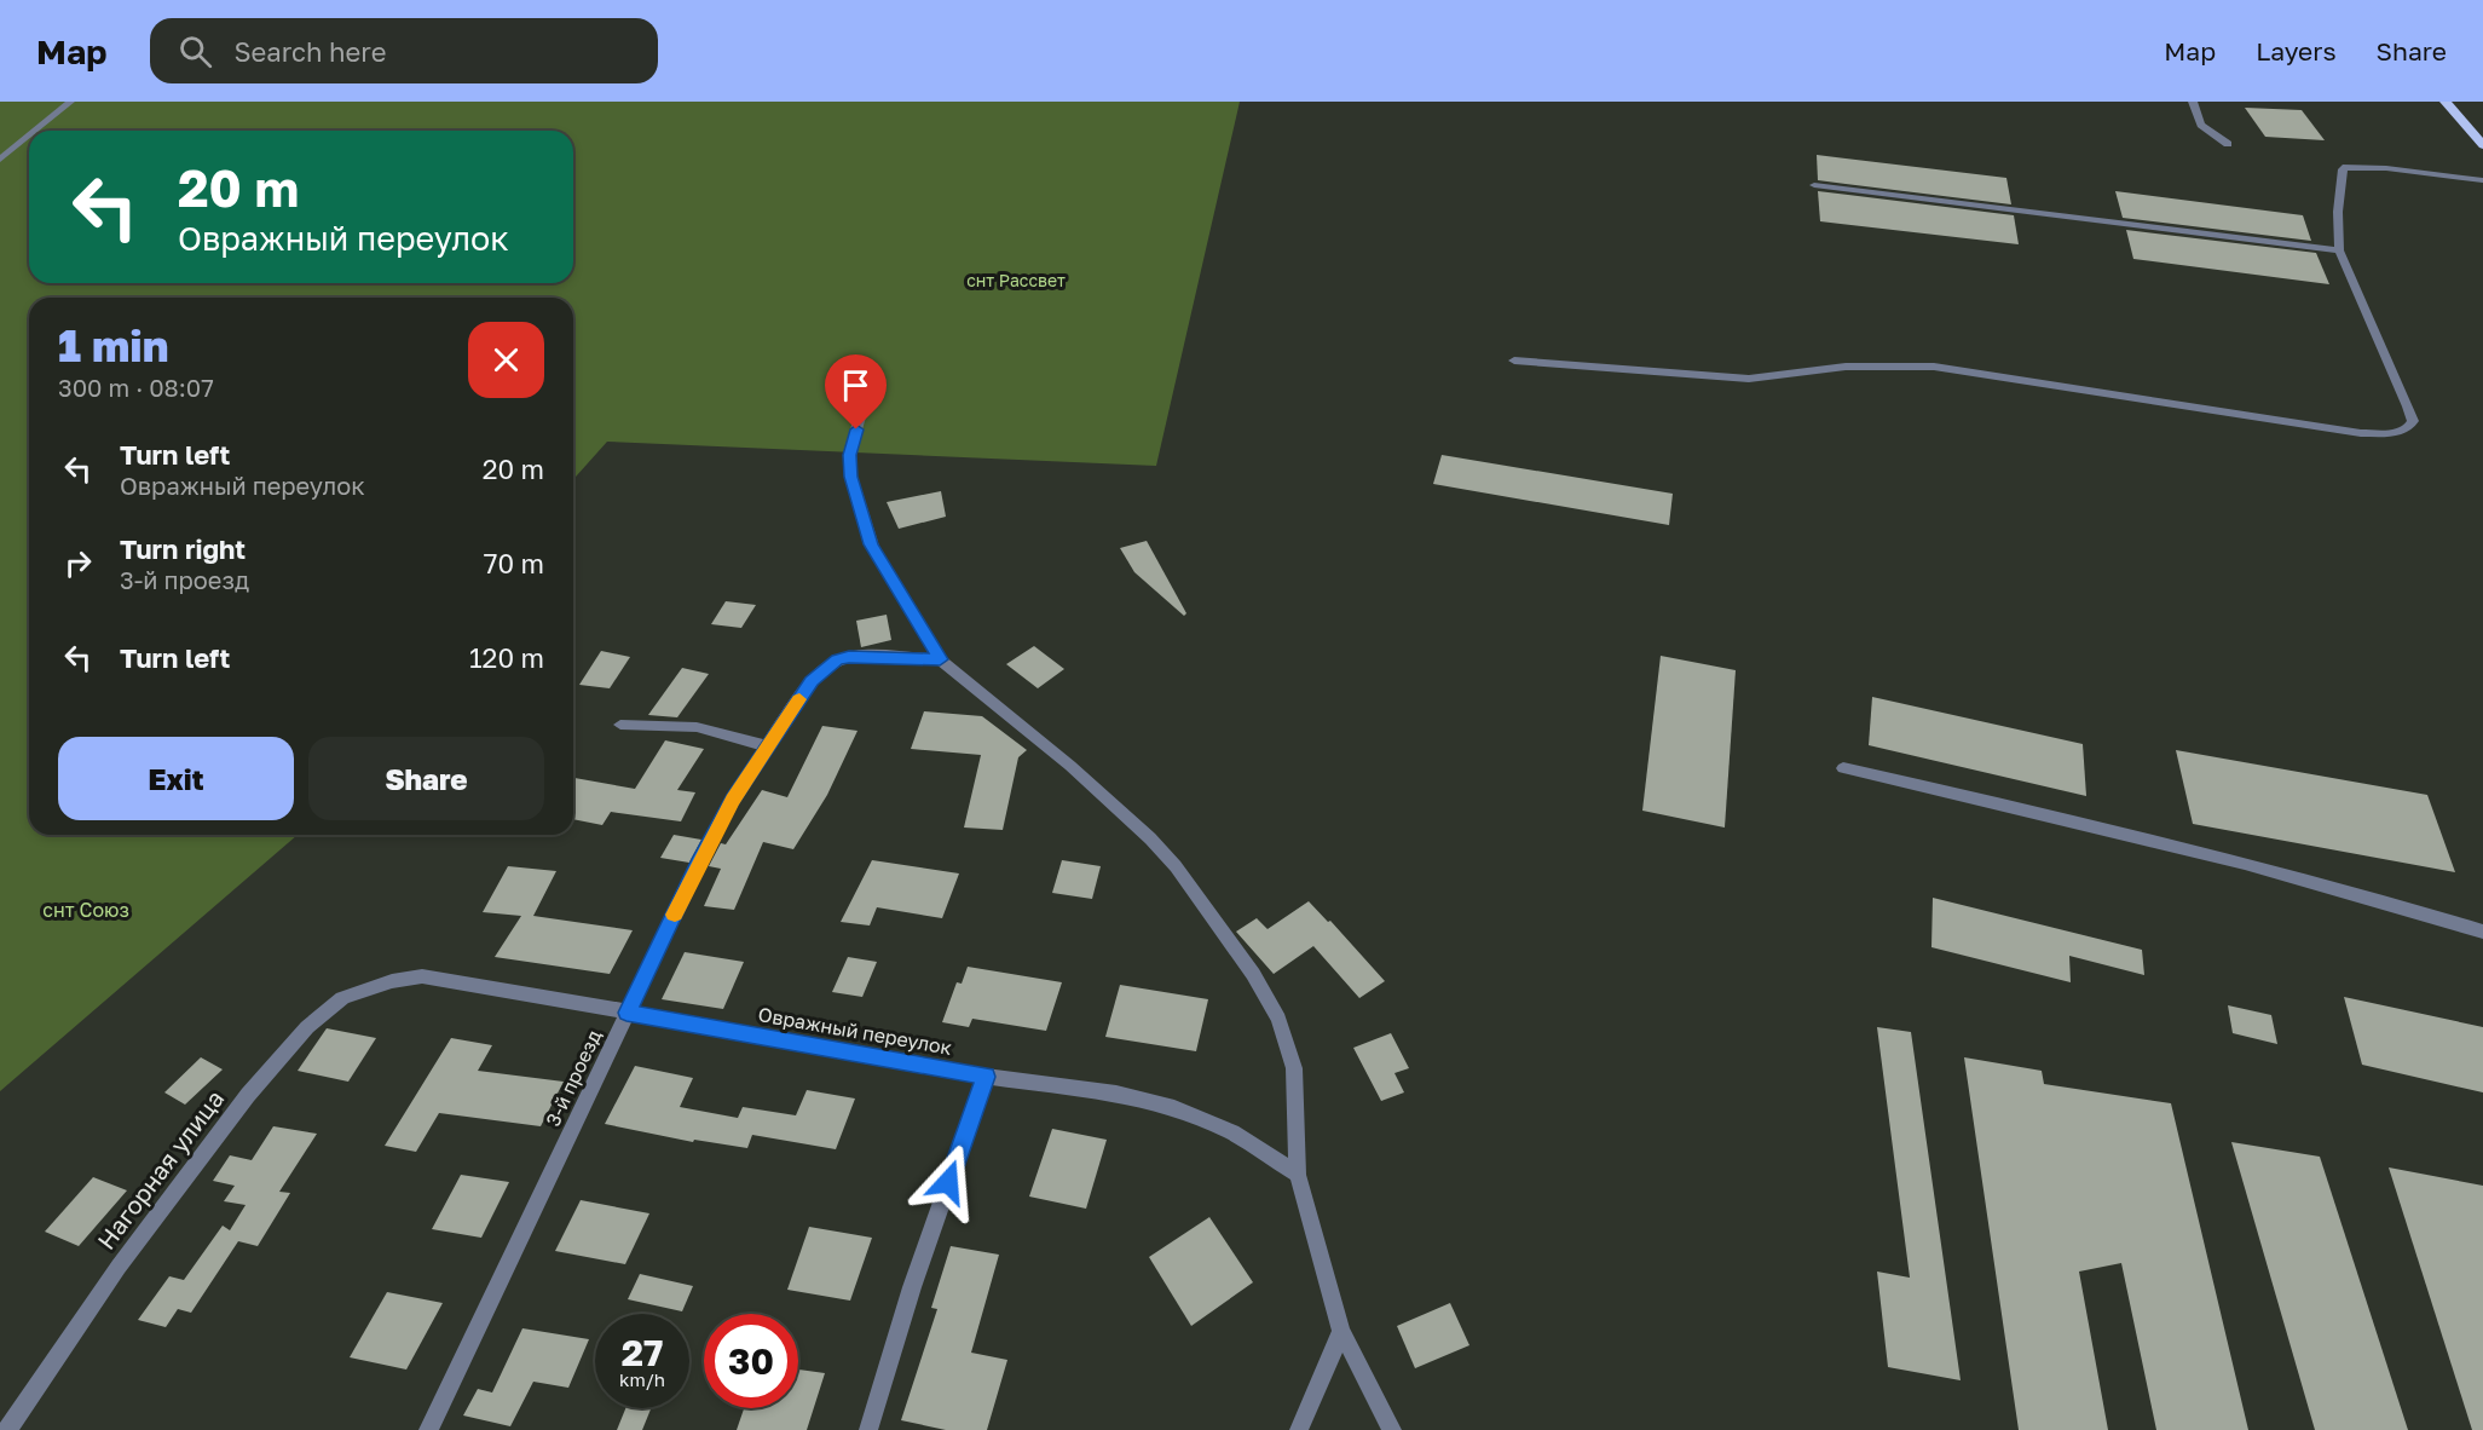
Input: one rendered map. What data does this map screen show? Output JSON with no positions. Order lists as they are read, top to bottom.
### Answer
{
  "streets": {
    "street": ["Овражный переулок", "3-й проезд", "Нагорная улица"]
  },
  "crossings": [
    ["Овражный переулок", "3-й проезд"],
    ["Овражный переулок", "Нагорная улица"]
  ],
  "parks": ["снт Рассвет", "снт Союз"],
  "page": {
    "header": "Map",
    "search": "Search here",
    "nav": ["Map", "Layers", "Share"],
    "turn": ["20 m", "Овражный переулок"],
    "heading": ["1 min", "300 m · 08:07"],
    "list": [
      {
        "name": "Turn left",
        "note": "Овражный переулок",
        "value": "20 m"
      },
      {
        "name": "Turn right",
        "note": "3-й проезд",
        "value": "70 m"
      },
      {
        "name": "Turn left",
        "value": "120 m"
      }
    ],
    "buttons": ["Exit", "Share"],
    "speed": "27 km/h",
    "limit": "30"
  }
}
